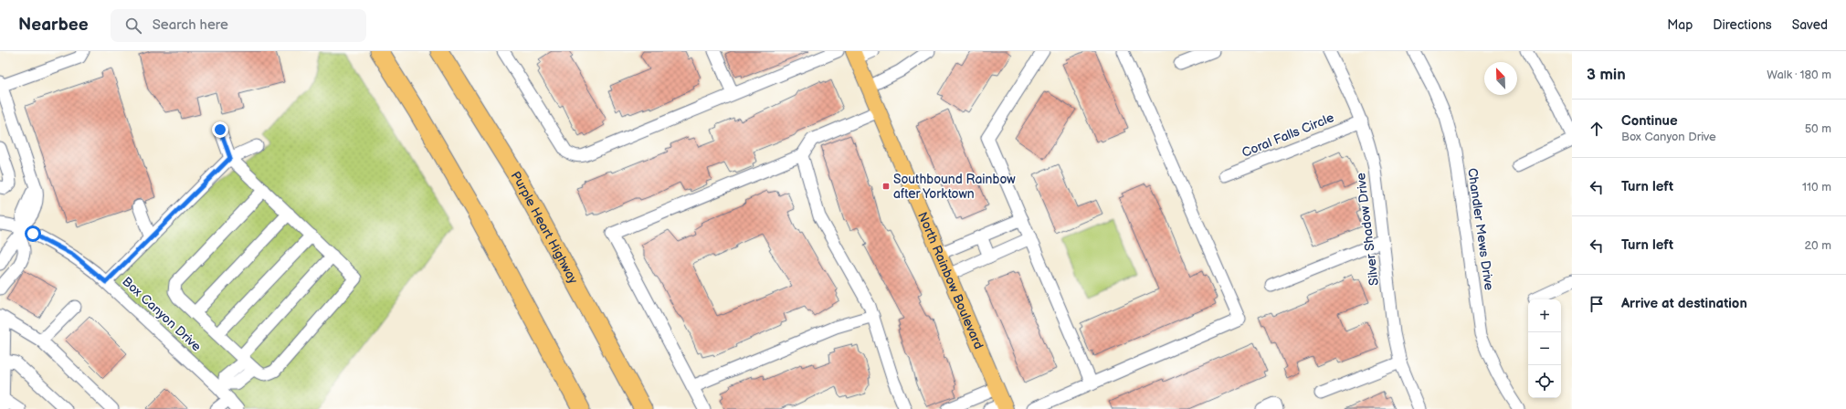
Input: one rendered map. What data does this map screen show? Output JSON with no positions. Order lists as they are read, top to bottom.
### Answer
{
  "streets": {
    "highway": ["Purple Heart Highway"],
    "main road": ["North Rainbow Boulevard"],
    "street": [
      "Coral Falls Circle",
      "Silver Shadow Drive",
      "Chandler Mews Drive",
      "Box Canyon Drive"
    ]
  },
  "crossings": [
    ["Coral Falls Circle", "Silver Shadow Drive"]
  ],
  "places": {
    "transit": ["Southbound Rainbow after Yorktown"]
  },
  "north": "top left",
  "page": {
    "header": "Nearbee",
    "search": "Search here",
    "nav": ["Map", "Directions", "Saved"],
    "heading": ["3 min", "Walk · 180 m"],
    "list": [
      ["Continue", "Box Canyon Drive", "50 m"],
      ["Turn left", "110 m"],
      ["Turn left", "20 m"],
      "Arrive at destination"
    ],
    "map_buttons": ["+", "−"]
  }
}
